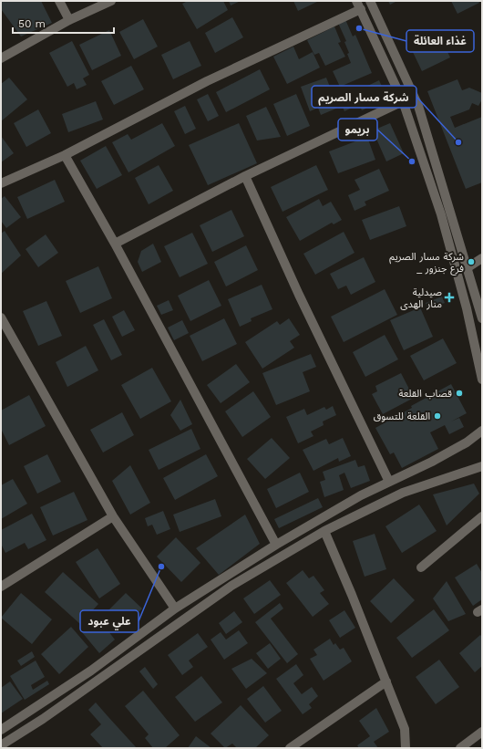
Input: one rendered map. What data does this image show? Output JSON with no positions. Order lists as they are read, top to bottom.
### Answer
{
  "places": {
    "other": [
      "غذاء العائلة",
      "شركة مسار الصريم",
      "بريمو",
      "شركة مسار الصريم _ فرع جنزور",
      "قصاب القلعة",
      "القلعة للتسوق",
      "علي عبود"
    ],
    "health": ["صيدلية منار الهدى"]
  },
  "scale_bar": "50 m"
}
